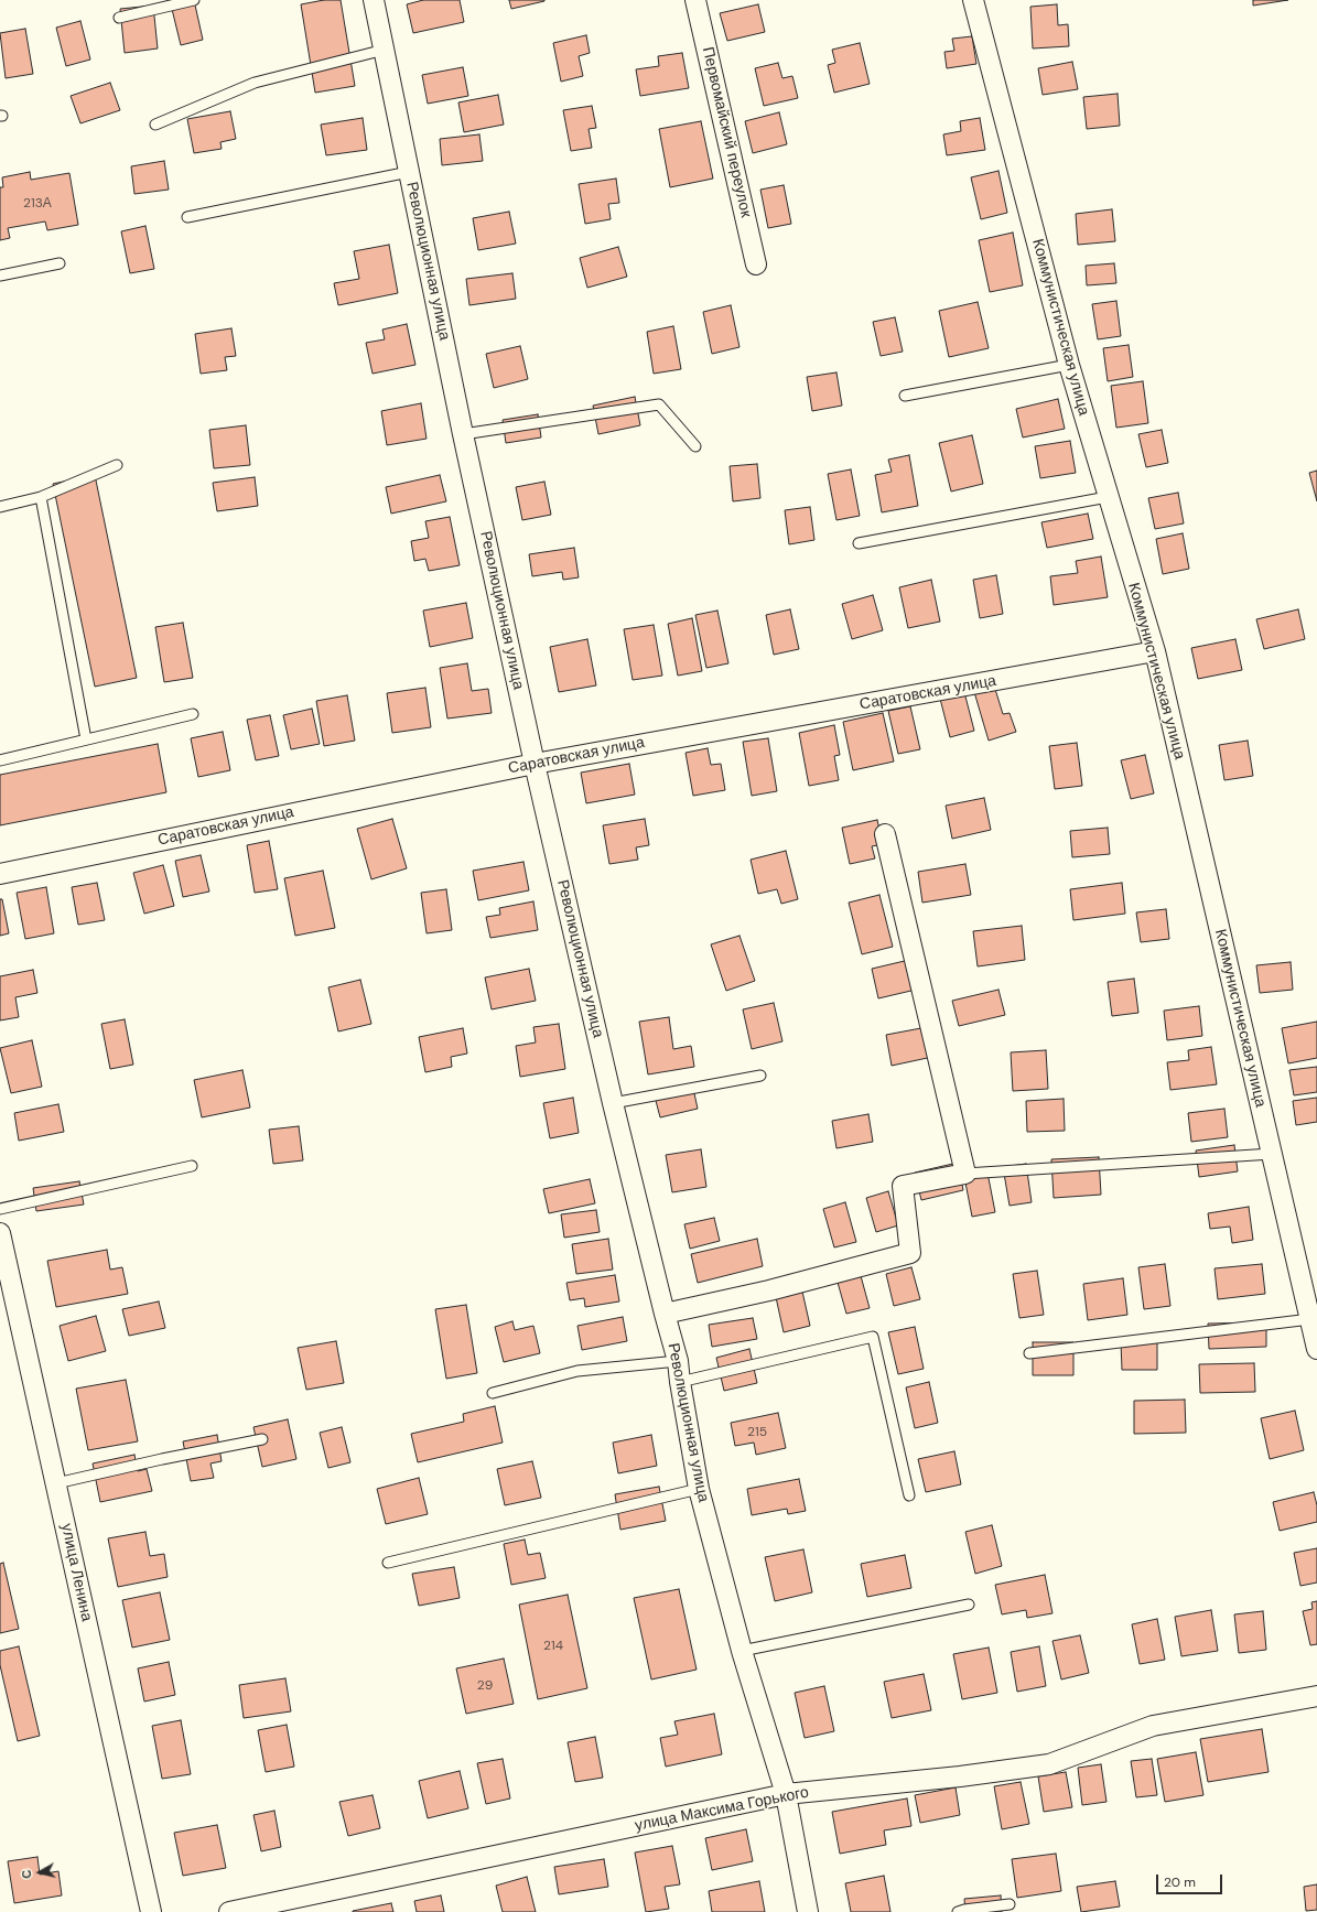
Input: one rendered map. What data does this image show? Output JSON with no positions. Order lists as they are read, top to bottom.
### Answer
{
  "streets": {
    "street": [
      "Первомайский переулок",
      "Революционная улица",
      "Коммунистическая улица",
      "Саратовская улица",
      "улица Ленина",
      "улица Максима Горького"
    ]
  },
  "crossings": [
    ["Революционная улица", "Саратовская улица"],
    ["Революционная улица", "улица Максима Горького"],
    ["Коммунистическая улица", "Саратовская улица"]
  ],
  "house_numbers": [
    "213А",
    "215",
    "214",
    "29"
  ],
  "scale_bar": "20 m",
  "north": "left"
}
